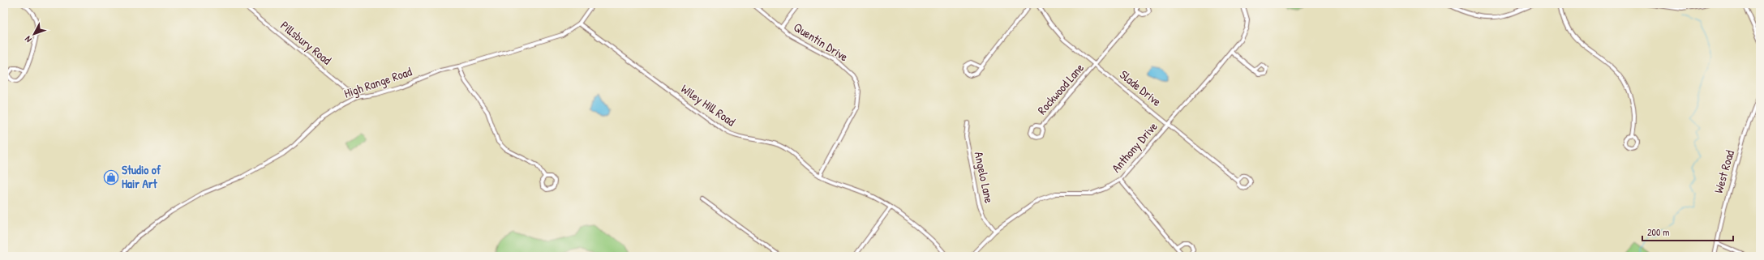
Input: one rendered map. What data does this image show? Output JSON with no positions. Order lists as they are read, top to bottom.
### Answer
{
  "streets": {
    "street": [
      "Quentin Drive",
      "Pillsbury Road",
      "High Range Road",
      "Slade Drive",
      "Rockwood Lane",
      "Wiley Hill Road",
      "Anthony Drive",
      "West Road",
      "Angelo Lane"
    ]
  },
  "crossings": [
    ["Quentin Drive", "Wiley Hill Road"],
    ["Pillsbury Road", "High Range Road"],
    ["High Range Road", "Wiley Hill Road"],
    ["Slade Drive", "Rockwood Lane"],
    ["Slade Drive", "Anthony Drive"],
    ["Anthony Drive", "Angelo Lane"]
  ],
  "places": {
    "shop": ["Studio of Hair Art"]
  },
  "scale_bar": "200 m",
  "north": "bottom left"
}
